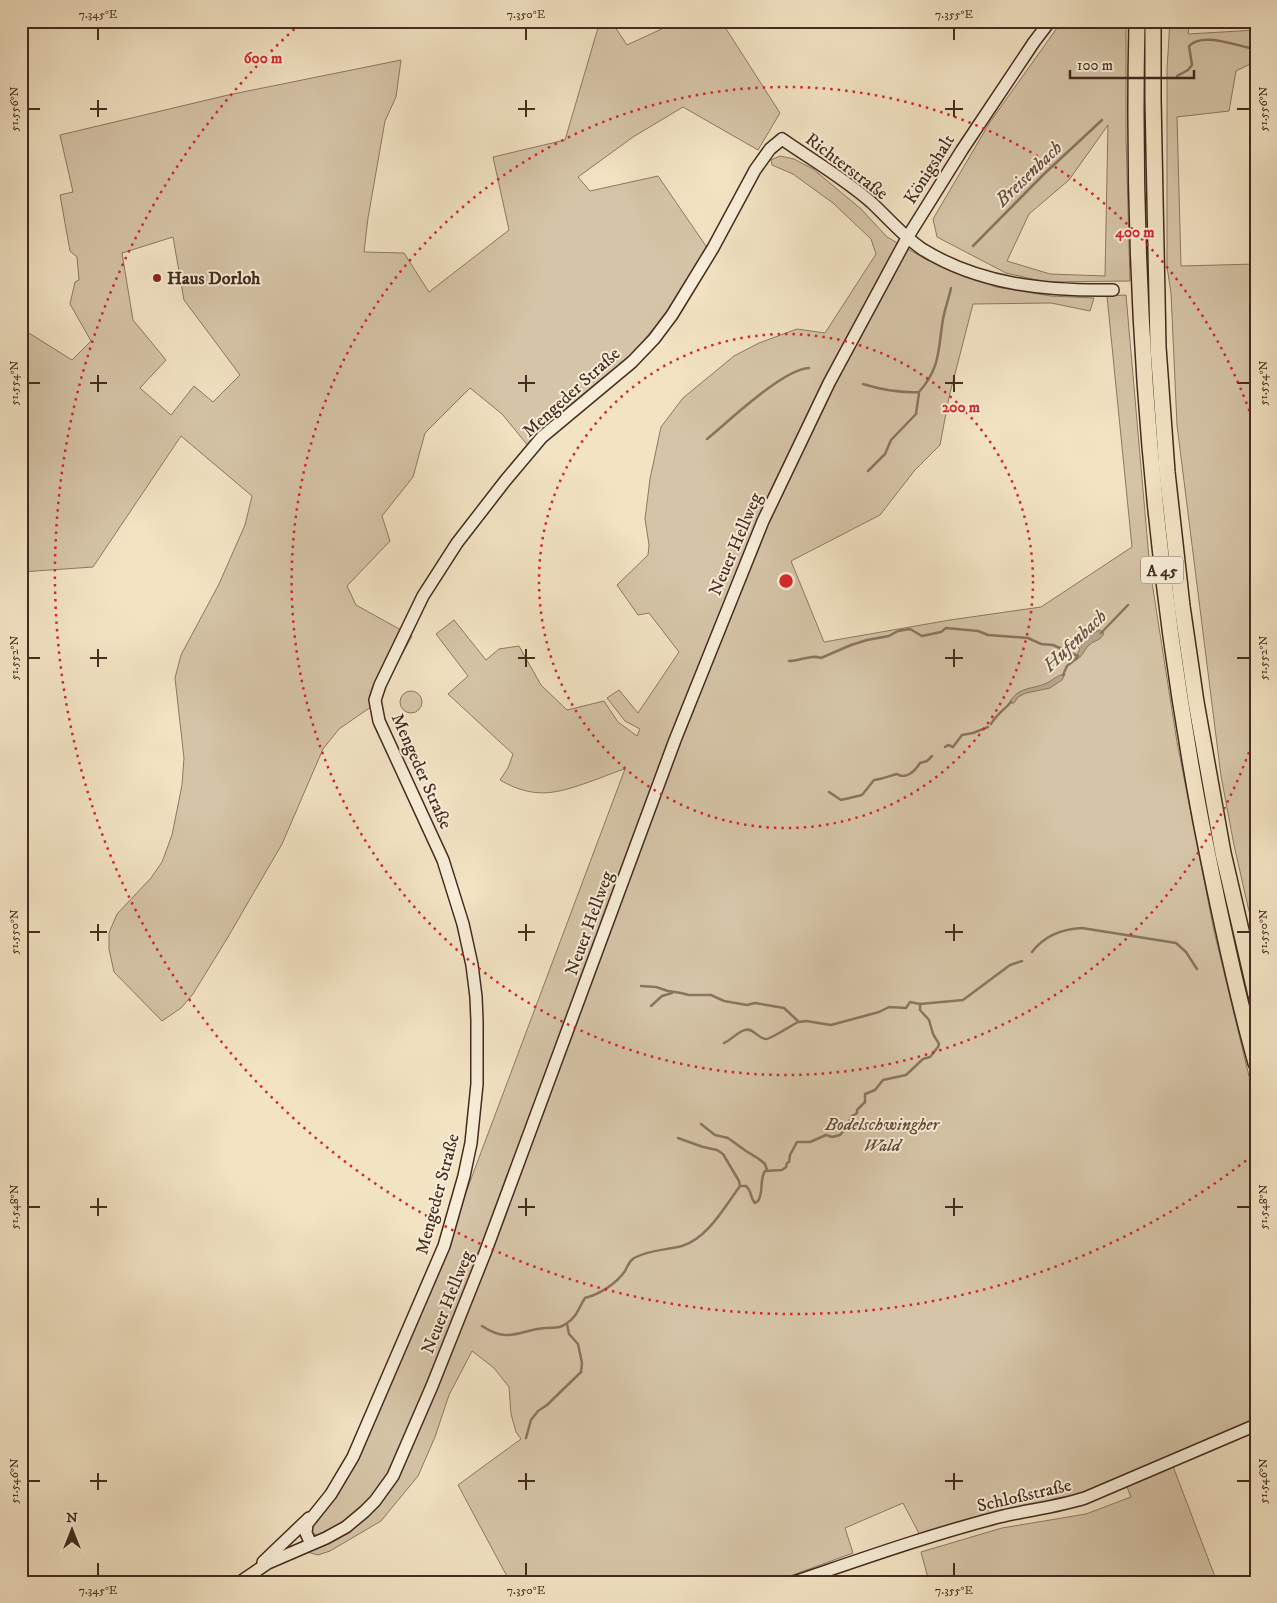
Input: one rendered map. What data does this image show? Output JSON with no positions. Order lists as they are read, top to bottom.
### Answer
{
  "streets": {
    "highway": ["A 45"],
    "street": [
      "Richterstraße",
      "Königshalt",
      "Mengeder Straße",
      "Neuer Hellweg",
      "Schloßstraße"
    ]
  },
  "crossings": [
    ["Richterstraße", "Königshalt"],
    ["Richterstraße", "Mengeder Straße"],
    ["Richterstraße", "Neuer Hellweg"],
    ["Königshalt", "Neuer Hellweg"],
    ["Mengeder Straße", "Neuer Hellweg"]
  ],
  "water": ["Breisenbach", "Hufenbach"],
  "parks": ["Bodelschwingher Wald"],
  "places": ["Haus Dorloh"],
  "scale_bar": "100 m",
  "north": "top",
  "coordinates": [
    "7.345°E",
    "7.350°E",
    "7.355°E",
    "51.556°N",
    "51.554°N",
    "51.552°N",
    "51.550°N",
    "51.548°N",
    "51.546°N"
  ],
  "rings": ["600 m", "400 m", "200 m"]
}
